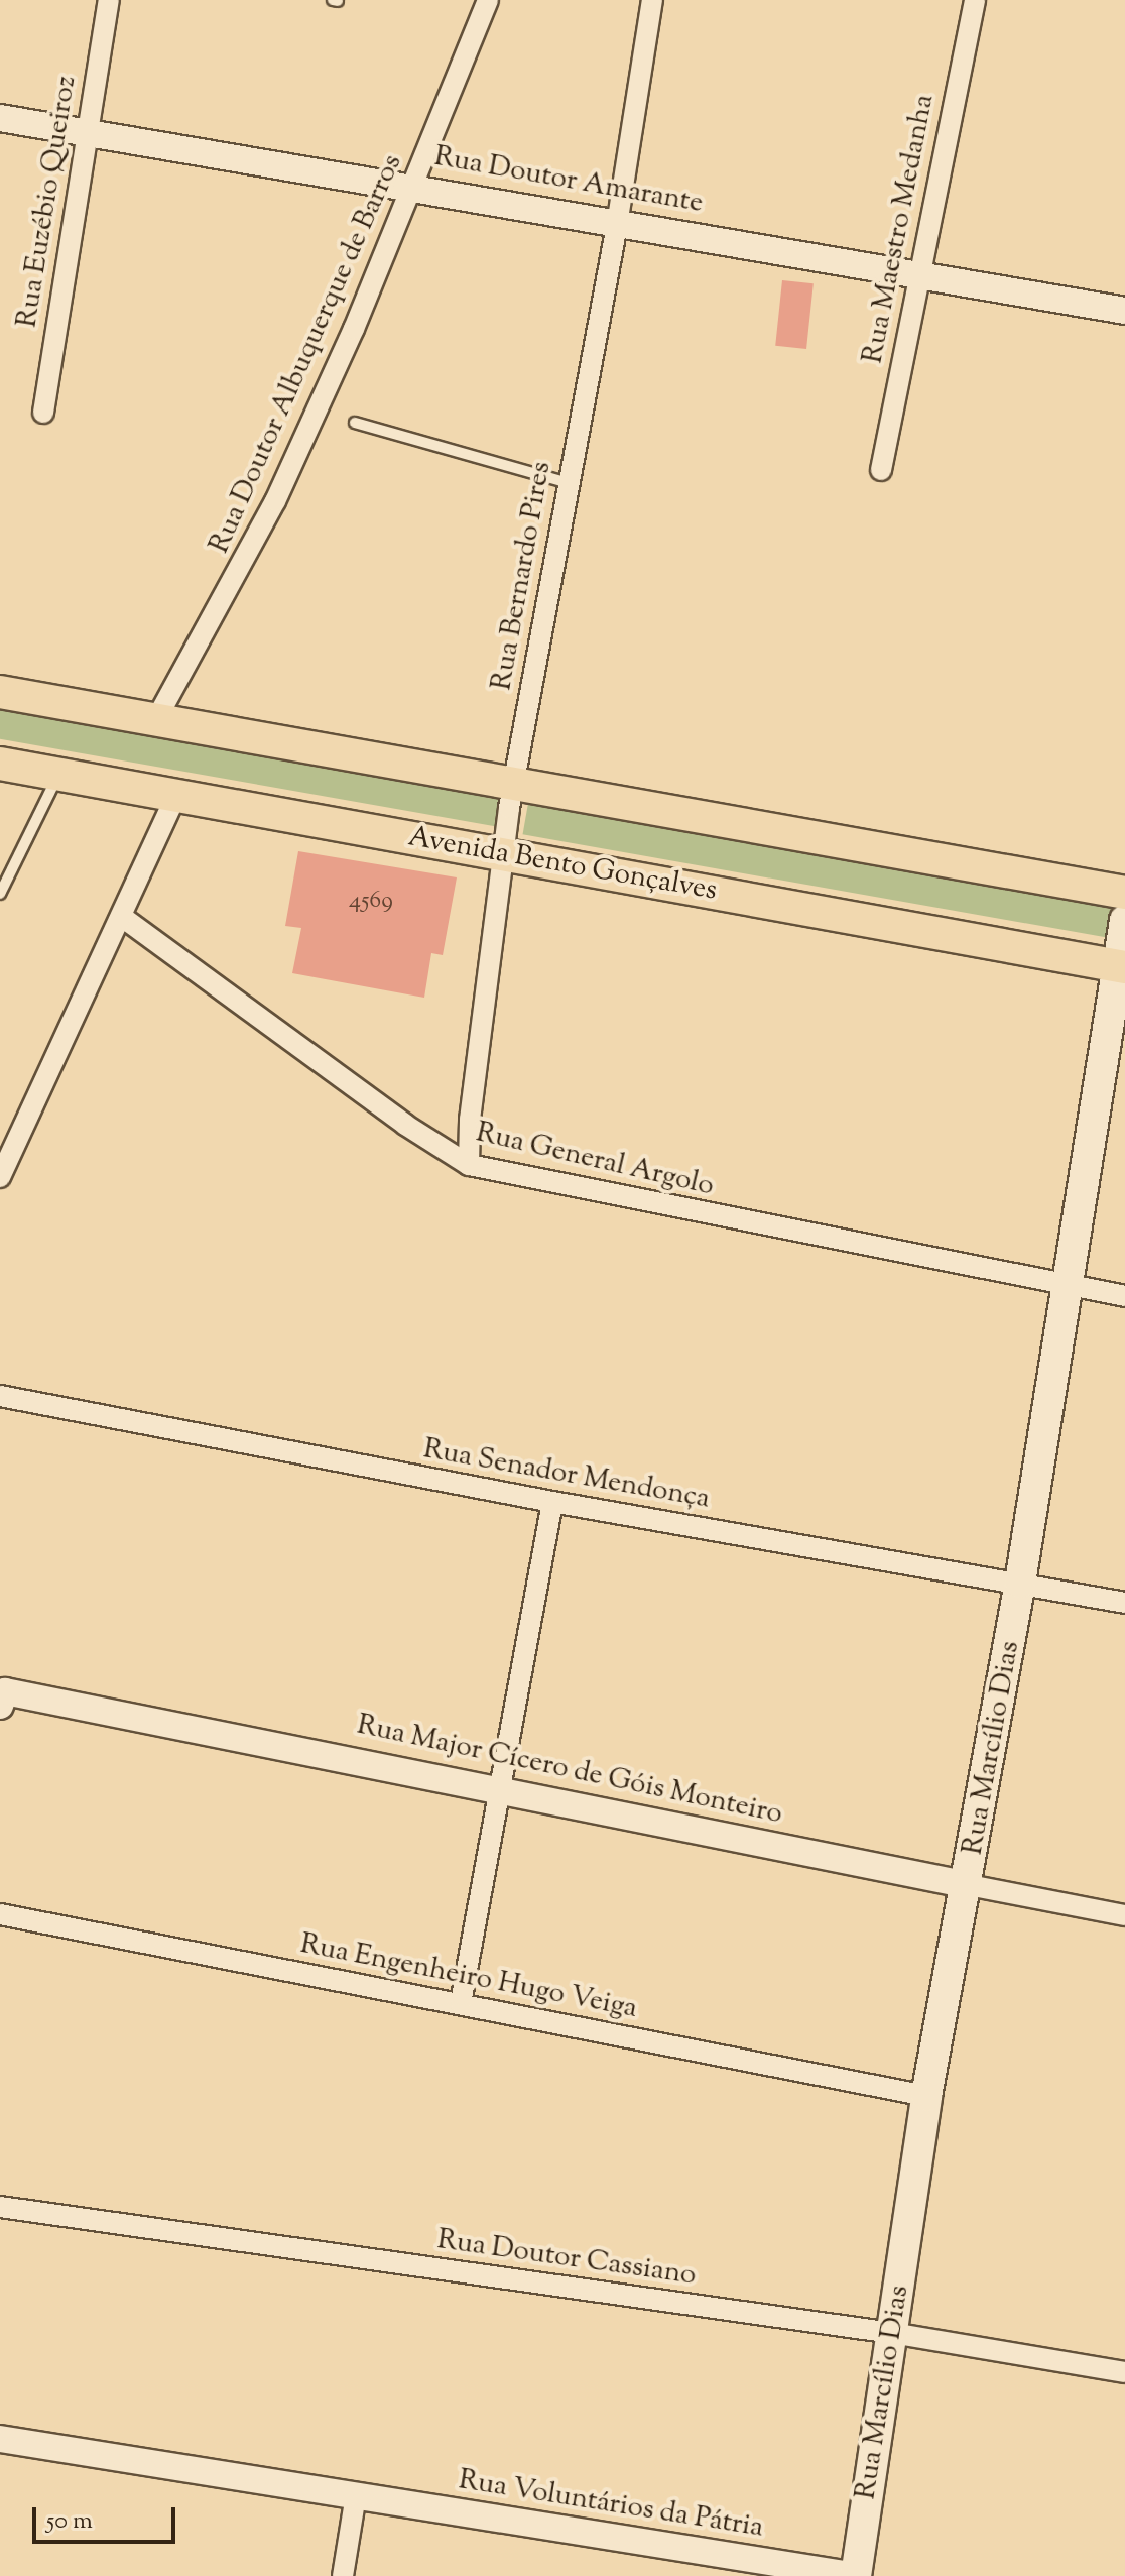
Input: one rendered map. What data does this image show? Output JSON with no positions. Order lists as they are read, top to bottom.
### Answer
{
  "streets": {
    "main road": ["Avenida Bento Gonçalves", "Rua Marcílio Dias"],
    "street": [
      "Rua Doutor Amarante",
      "Rua Euzébio Queiroz",
      "Rua Maestro Medanha",
      "Rua Doutor Albuquerque de Barros",
      "Rua Bernardo Pires",
      "Rua General Argolo",
      "Rua Senador Mendonça",
      "Rua Major Cícero de Góis Monteiro",
      "Rua Engenheiro Hugo Veiga",
      "Rua Doutor Cassiano",
      "Rua Voluntários da Pátria"
    ]
  },
  "crossings": [
    ["Rua Doutor Amarante", "Rua Euzébio Queiroz"],
    ["Rua Doutor Amarante", "Rua Maestro Medanha"],
    ["Rua Doutor Amarante", "Rua Doutor Albuquerque de Barros"],
    ["Rua Doutor Amarante", "Rua Bernardo Pires"],
    ["Rua Bernardo Pires", "Avenida Bento Gonçalves"],
    ["Rua Bernardo Pires", "Rua General Argolo"],
    ["Avenida Bento Gonçalves", "Rua Marcílio Dias"],
    ["Rua General Argolo", "Rua Marcílio Dias"],
    ["Rua Senador Mendonça", "Rua Marcílio Dias"],
    ["Rua Marcílio Dias", "Rua Major Cícero de Góis Monteiro"],
    ["Rua Marcílio Dias", "Rua Engenheiro Hugo Veiga"],
    ["Rua Marcílio Dias", "Rua Doutor Cassiano"],
    ["Rua Marcílio Dias", "Rua Voluntários da Pátria"]
  ],
  "house_numbers": ["4569"],
  "scale_bar": "50 m"
}
